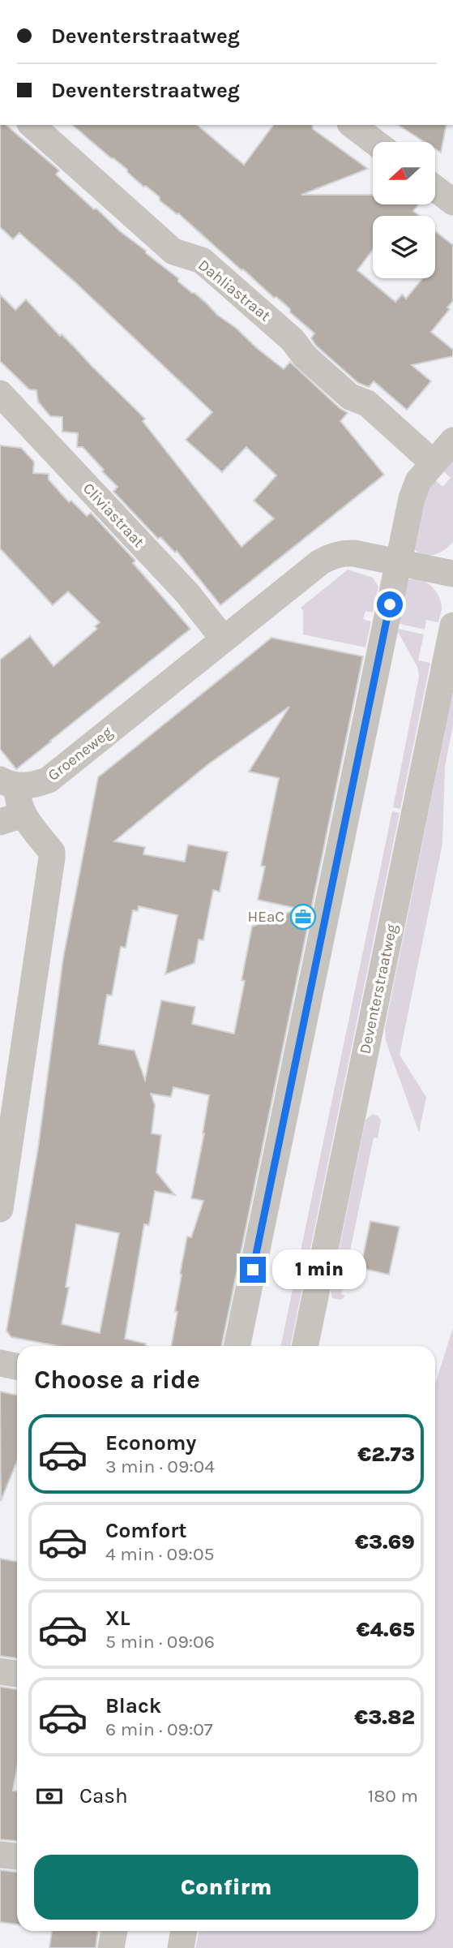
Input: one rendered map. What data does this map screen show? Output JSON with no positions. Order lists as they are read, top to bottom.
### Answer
{
  "streets": {
    "street": [
      "Dahliastraat",
      "Cliviastraat",
      "Groeneweg",
      "Deventerstraatweg"
    ]
  },
  "crossings": [
    ["Cliviastraat", "Groeneweg"]
  ],
  "places": {
    "office": ["HEaC"]
  },
  "north": "left",
  "page": {
    "banner": ["Deventerstraatweg", "Deventerstraatweg"],
    "bubble": "1 min",
    "heading": "Choose a ride",
    "list": [
      {
        "name": "Economy",
        "note": "3 min · 09:04",
        "value": "€2.73"
      },
      {
        "name": "Comfort",
        "note": "4 min · 09:05",
        "value": "€3.69"
      },
      {
        "name": "XL",
        "note": "5 min · 09:06",
        "value": "€4.65"
      },
      {
        "name": "Black",
        "note": "6 min · 09:07",
        "value": "€3.82"
      }
    ],
    "pay": ["Cash", "180 m"],
    "buttons": "Confirm"
  }
}
